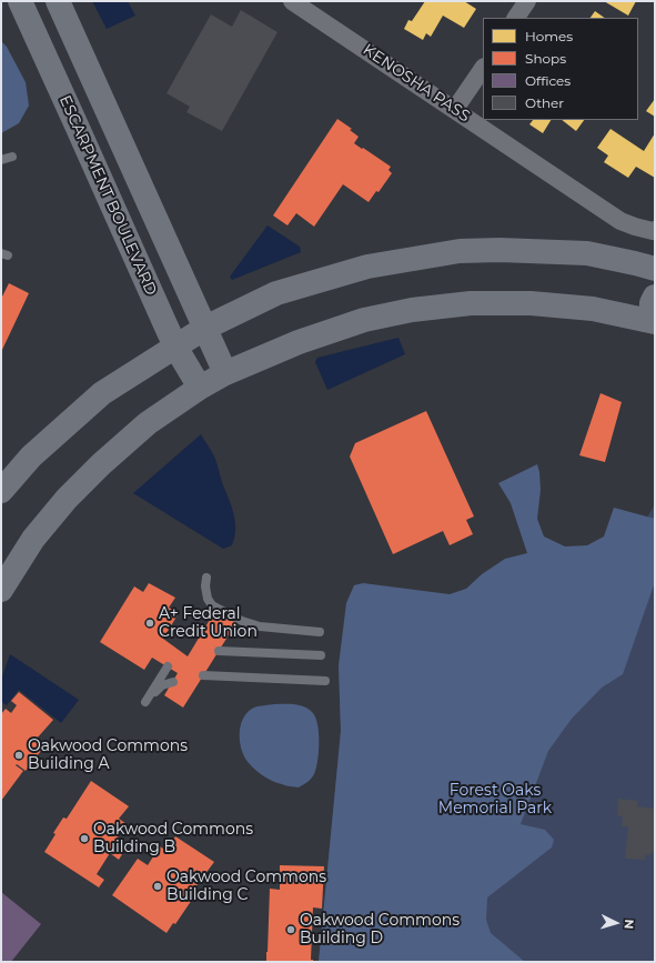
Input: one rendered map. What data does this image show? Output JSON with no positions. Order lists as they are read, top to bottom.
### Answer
{
  "streets": {
    "main road": ["ESCARPMENT BOULEVARD"],
    "street": ["KENOSHA PASS"]
  },
  "parks": ["Forest Oaks Memorial Park"],
  "places": [
    "A+ Federal Credit Union",
    "Oakwood Commons Building A",
    "Oakwood Commons Building B",
    "Oakwood Commons Building C",
    "Oakwood Commons Building D"
  ],
  "legend": [
    "Homes",
    "Shops",
    "Offices",
    "Other"
  ],
  "north": "right"
}
